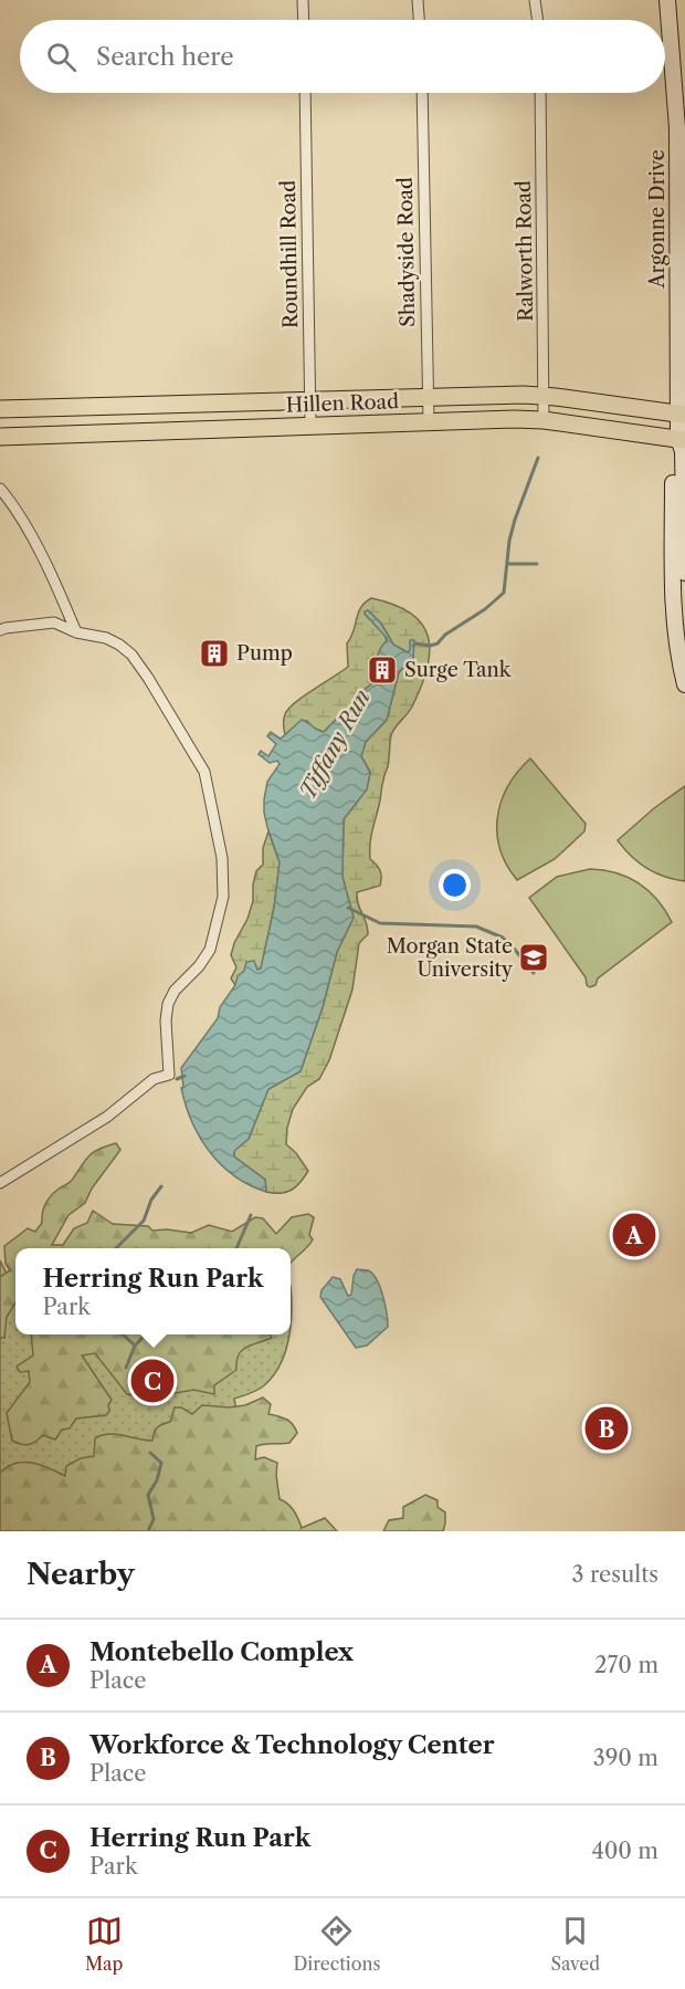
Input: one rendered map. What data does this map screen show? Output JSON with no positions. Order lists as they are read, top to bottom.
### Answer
{
  "streets": {
    "main road": ["Argonne Drive", "Hillen Road"],
    "street": ["Ralworth Road", "Shadyside Road", "Roundhill Road"]
  },
  "crossings": [
    ["Argonne Drive", "Hillen Road"],
    ["Ralworth Road", "Hillen Road"],
    ["Shadyside Road", "Hillen Road"],
    ["Roundhill Road", "Hillen Road"]
  ],
  "water": ["Tiffany Run"],
  "places": {
    "building": ["Pump", "Surge Tank"],
    "school or university": ["Morgan State University"]
  },
  "page": {
    "search": "Search here",
    "pins": ["A", "C", "B"],
    "popup": ["Herring Run Park", "Park"],
    "heading": ["Nearby", "3 results"],
    "list": [
      {
        "mark": "A",
        "name": "Montebello Complex",
        "note": "Place",
        "value": "270 m"
      },
      {
        "mark": "B",
        "name": "Workforce & Technology Center",
        "note": "Place",
        "value": "390 m"
      },
      {
        "mark": "C",
        "name": "Herring Run Park",
        "note": "Park",
        "value": "400 m"
      }
    ],
    "nav": ["Map", "Directions", "Saved"]
  }
}
